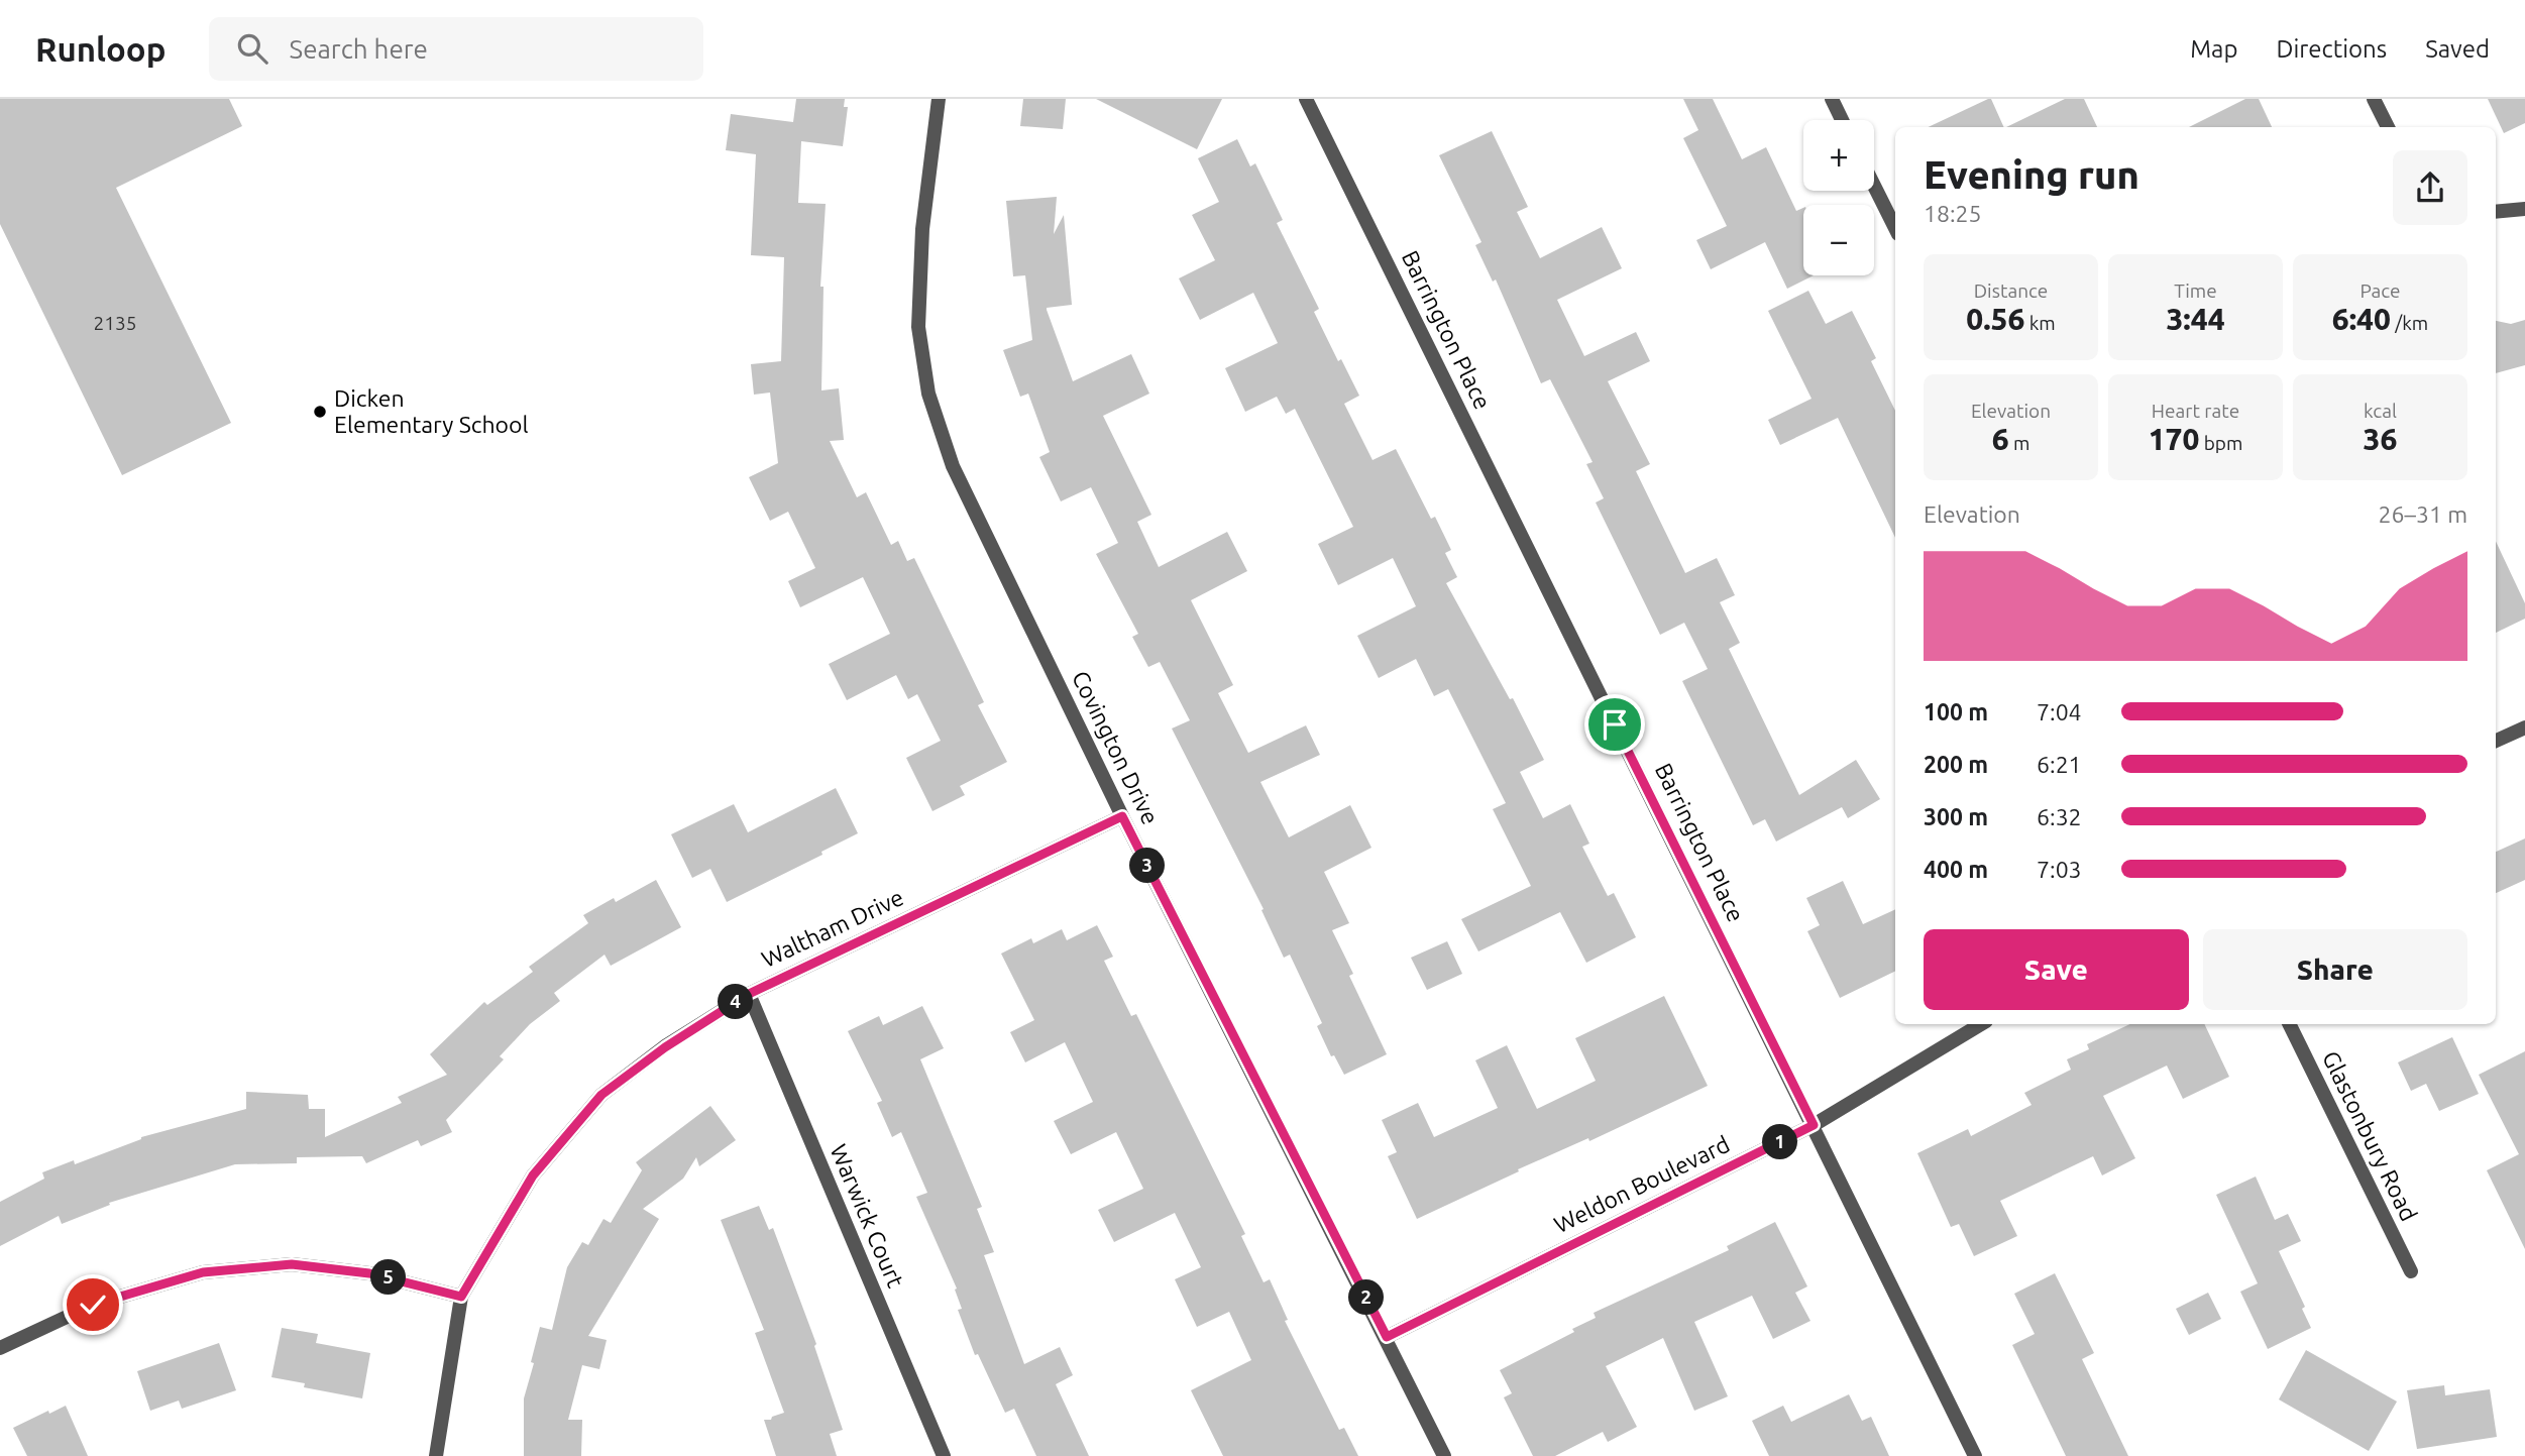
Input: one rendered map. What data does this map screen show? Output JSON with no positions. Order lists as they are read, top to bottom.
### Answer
{
  "streets": {
    "street": [
      "Barrington Place",
      "Covington Drive",
      "Waltham Drive",
      "Glastonbury Road",
      "Weldon Boulevard",
      "Warwick Court"
    ]
  },
  "crossings": [
    ["Barrington Place", "Weldon Boulevard"],
    ["Covington Drive", "Waltham Drive"],
    ["Covington Drive", "Weldon Boulevard"],
    ["Waltham Drive", "Warwick Court"]
  ],
  "places": ["Dicken Elementary School"],
  "house_numbers": ["2135"],
  "page": {
    "header": "Runloop",
    "search": "Search here",
    "nav": ["Map", "Directions", "Saved"],
    "map_buttons": ["+", "−"],
    "heading": ["Evening run", "18:25"],
    "stats": [
      ["Distance", "0.56 km"],
      ["Time", "3:44"],
      ["Pace", "6:40 /km"],
      ["Elevation", "6 m"],
      ["Heart rate", "170 bpm"],
      ["kcal", "36"]
    ],
    "chart": ["Elevation", "26–31 m"],
    "list": [
      {
        "name": "100 m",
        "note": "7:04"
      },
      {
        "name": "200 m",
        "note": "6:21"
      },
      {
        "name": "300 m",
        "note": "6:32"
      },
      {
        "name": "400 m",
        "note": "7:03"
      }
    ],
    "pins": [
      "3",
      "4",
      "1",
      "5",
      "2"
    ],
    "buttons": ["Save", "Share"]
  }
}
